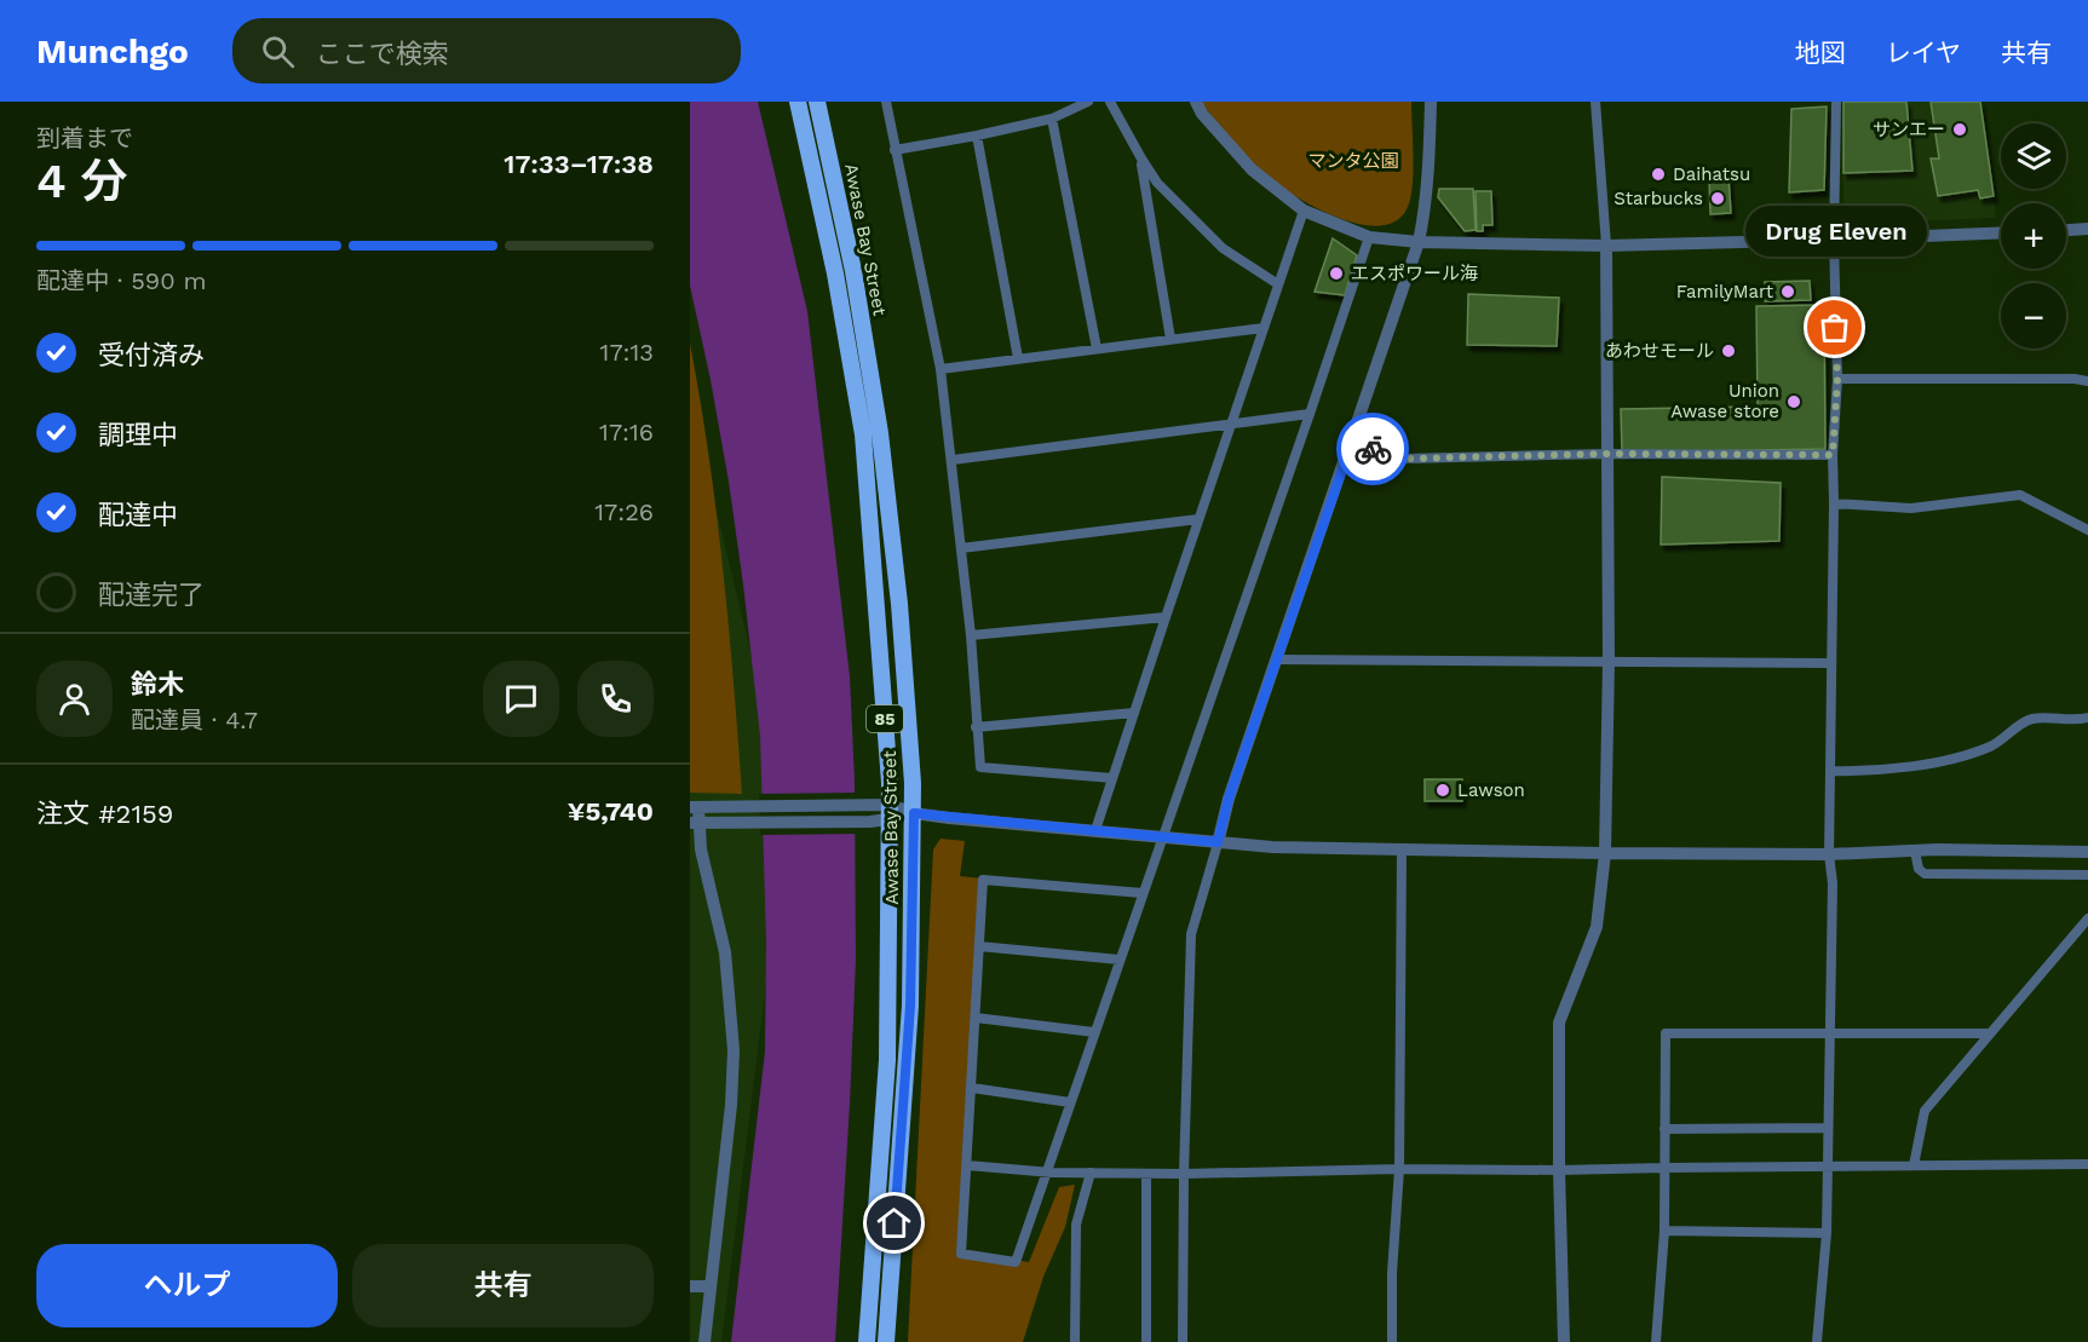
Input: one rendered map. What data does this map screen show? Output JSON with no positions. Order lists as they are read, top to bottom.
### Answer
{
  "streets": {
    "main road": ["Awase Bay Street", "85"]
  },
  "parks": ["マンタ公園"],
  "places": [
    "サンエー",
    "Daihatsu",
    "Starbucks",
    "エスポワール海",
    "FamilyMart",
    "Drug Eleven",
    "あわせモール",
    "Union Awase store",
    "Lawson"
  ],
  "page": {
    "header": "Munchgo",
    "search": "ここで検索",
    "nav": ["地図", "レイヤ", "共有"],
    "heading": ["4 分", "到着まで", "17:33–17:38"],
    "panel": [
      "鈴木",
      "配達員 · 4.7",
      "注文 #2159",
      "¥5,740"
    ],
    "map_buttons": ["+", "−"],
    "bubble": "Drug Eleven",
    "bar": "配達中 · 590 m",
    "list": [
      ["受付済み", "17:13"],
      ["調理中", "17:16"],
      ["配達中", "17:26"],
      "配達完了"
    ],
    "buttons": ["ヘルプ", "共有"]
  }
}
